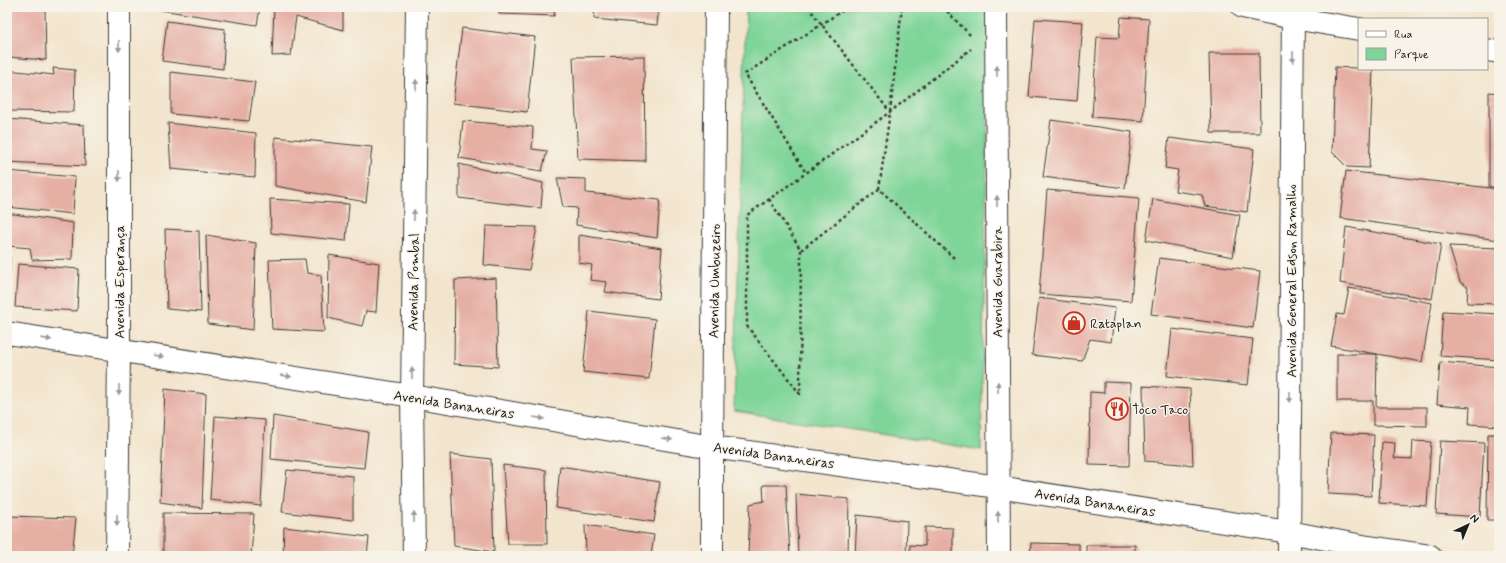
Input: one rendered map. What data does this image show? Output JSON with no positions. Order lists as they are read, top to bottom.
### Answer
{
  "streets": {
    "street": [
      "Avenida Umbuzeiro",
      "Avenida General Edson Ramalho",
      "Avenida Esperança",
      "Avenida Pombal",
      "Avenida Guarabira",
      "Avenida Bananeiras"
    ]
  },
  "crossings": [
    ["Avenida Umbuzeiro", "Avenida Bananeiras"],
    ["Avenida General Edson Ramalho", "Avenida Bananeiras"],
    ["Avenida Esperança", "Avenida Bananeiras"],
    ["Avenida Pombal", "Avenida Bananeiras"],
    ["Avenida Guarabira", "Avenida Bananeiras"]
  ],
  "one_way": [
    "Avenida General Edson Ramalho",
    "Avenida Esperança",
    "Avenida Pombal",
    "Avenida Guarabira",
    "Avenida Bananeiras"
  ],
  "places": {
    "shop": ["Rataplan"],
    "restaurant": ["Toco Taco"]
  },
  "legend": ["Rua", "Parque"],
  "north": "top right"
}
